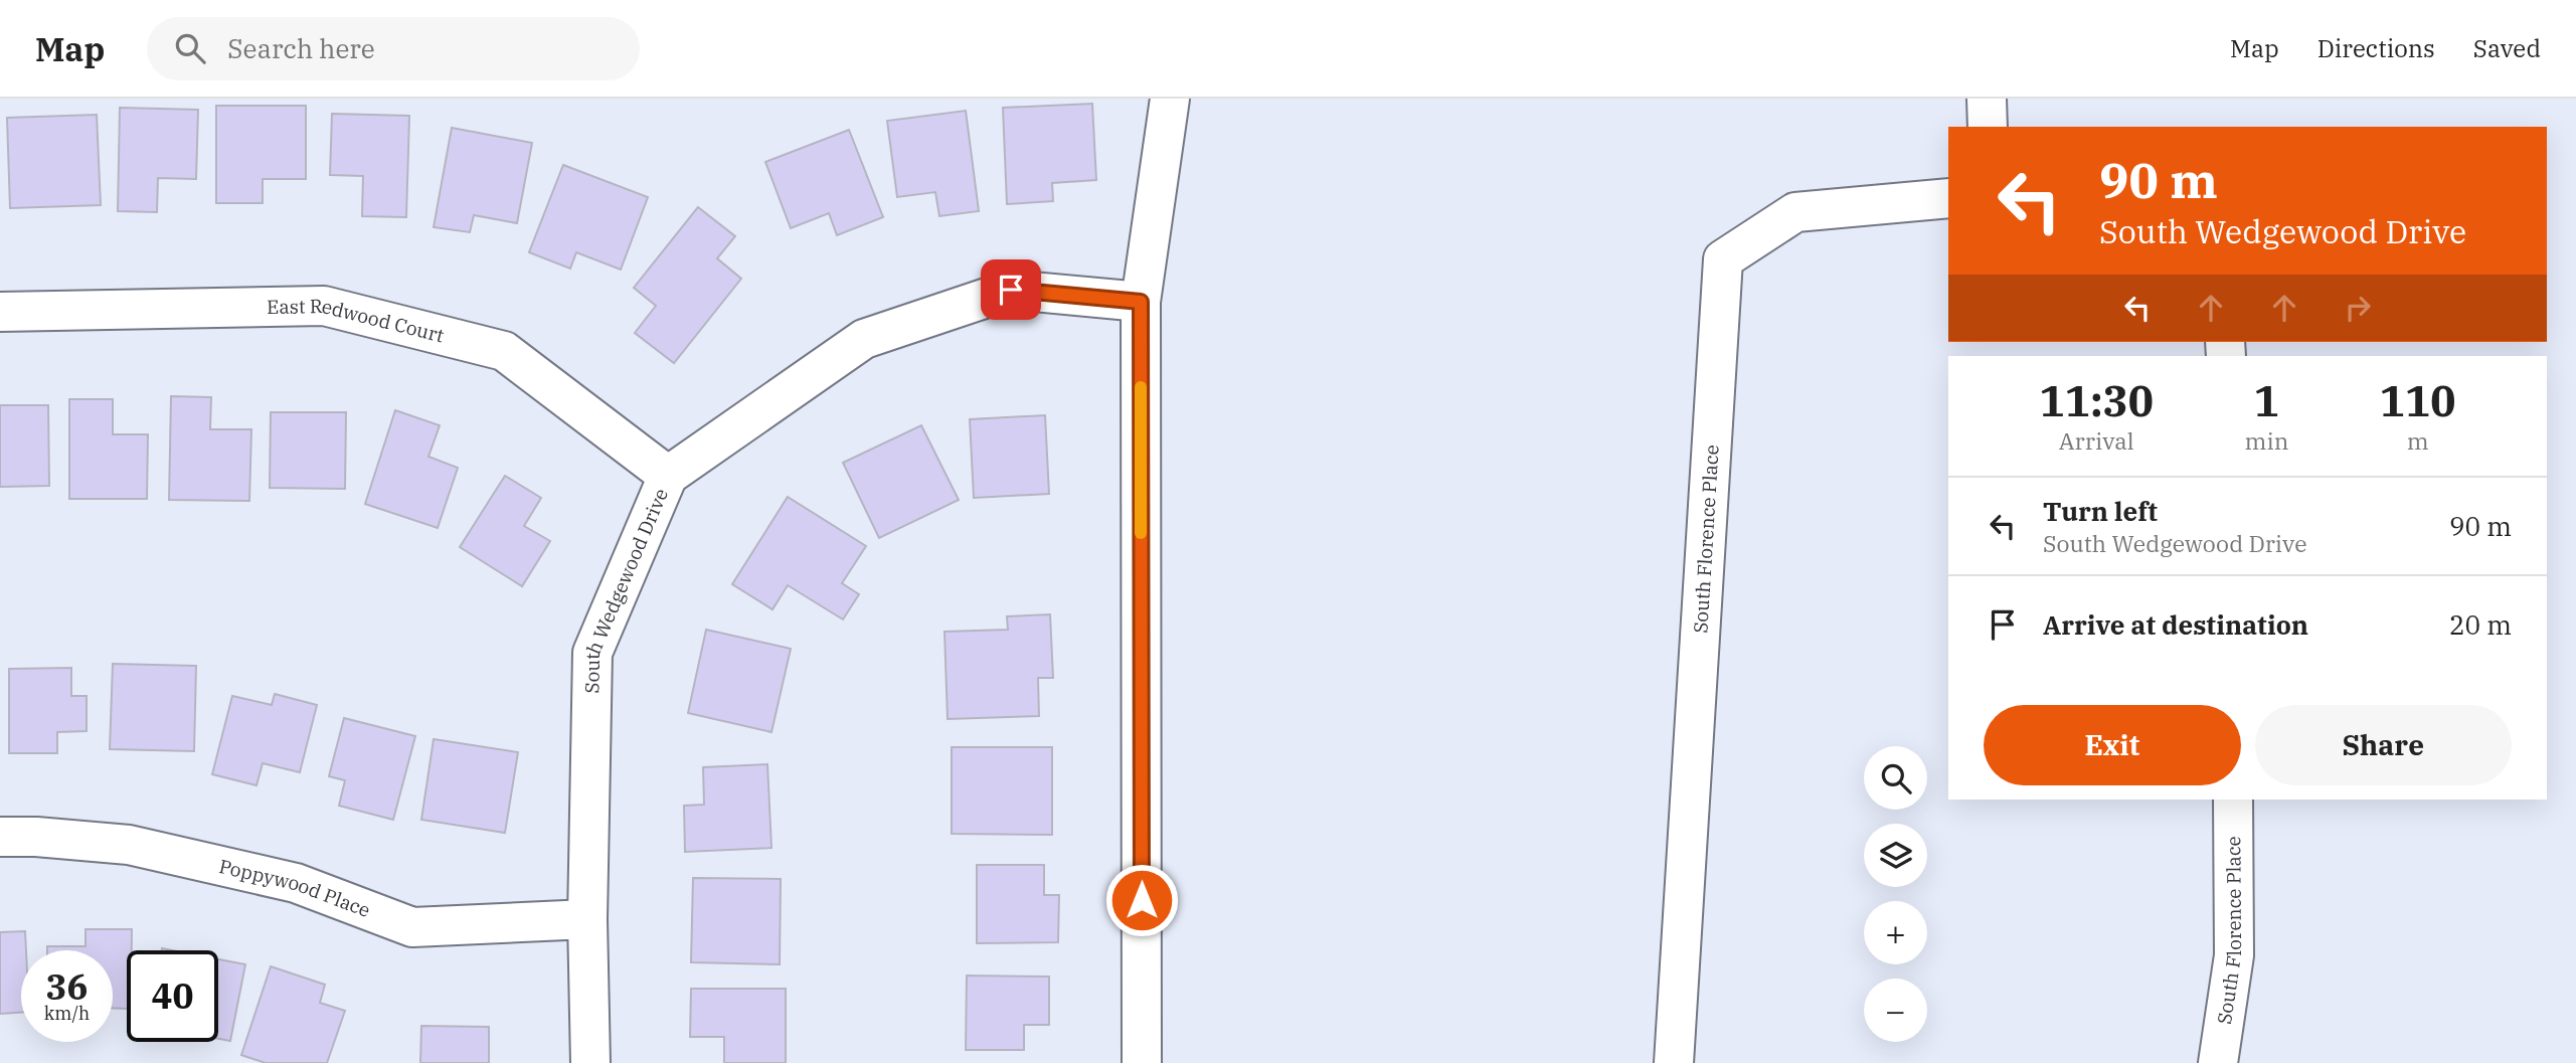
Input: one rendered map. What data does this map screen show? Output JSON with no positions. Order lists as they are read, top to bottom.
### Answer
{
  "streets": {
    "street": [
      "East Redwood Court",
      "South Florence Place",
      "South Wedgewood Drive",
      "Poppywood Place"
    ]
  },
  "crossings": [
    ["East Redwood Court", "South Wedgewood Drive"],
    ["South Wedgewood Drive", "Poppywood Place"]
  ],
  "page": {
    "header": "Map",
    "search": "Search here",
    "nav": ["Map", "Directions", "Saved"],
    "turn": ["90 m", "South Wedgewood Drive"],
    "eta": [
      "11:30",
      "Arrival",
      "1",
      "min",
      "110",
      "m"
    ],
    "list": [
      {
        "name": "Turn left",
        "note": "South Wedgewood Drive",
        "value": "90 m"
      },
      {
        "name": "Arrive at destination",
        "value": "20 m"
      }
    ],
    "buttons": ["Exit", "Share"],
    "map_buttons": ["+", "−"],
    "speed": "36 km/h",
    "limit": "40"
  }
}
